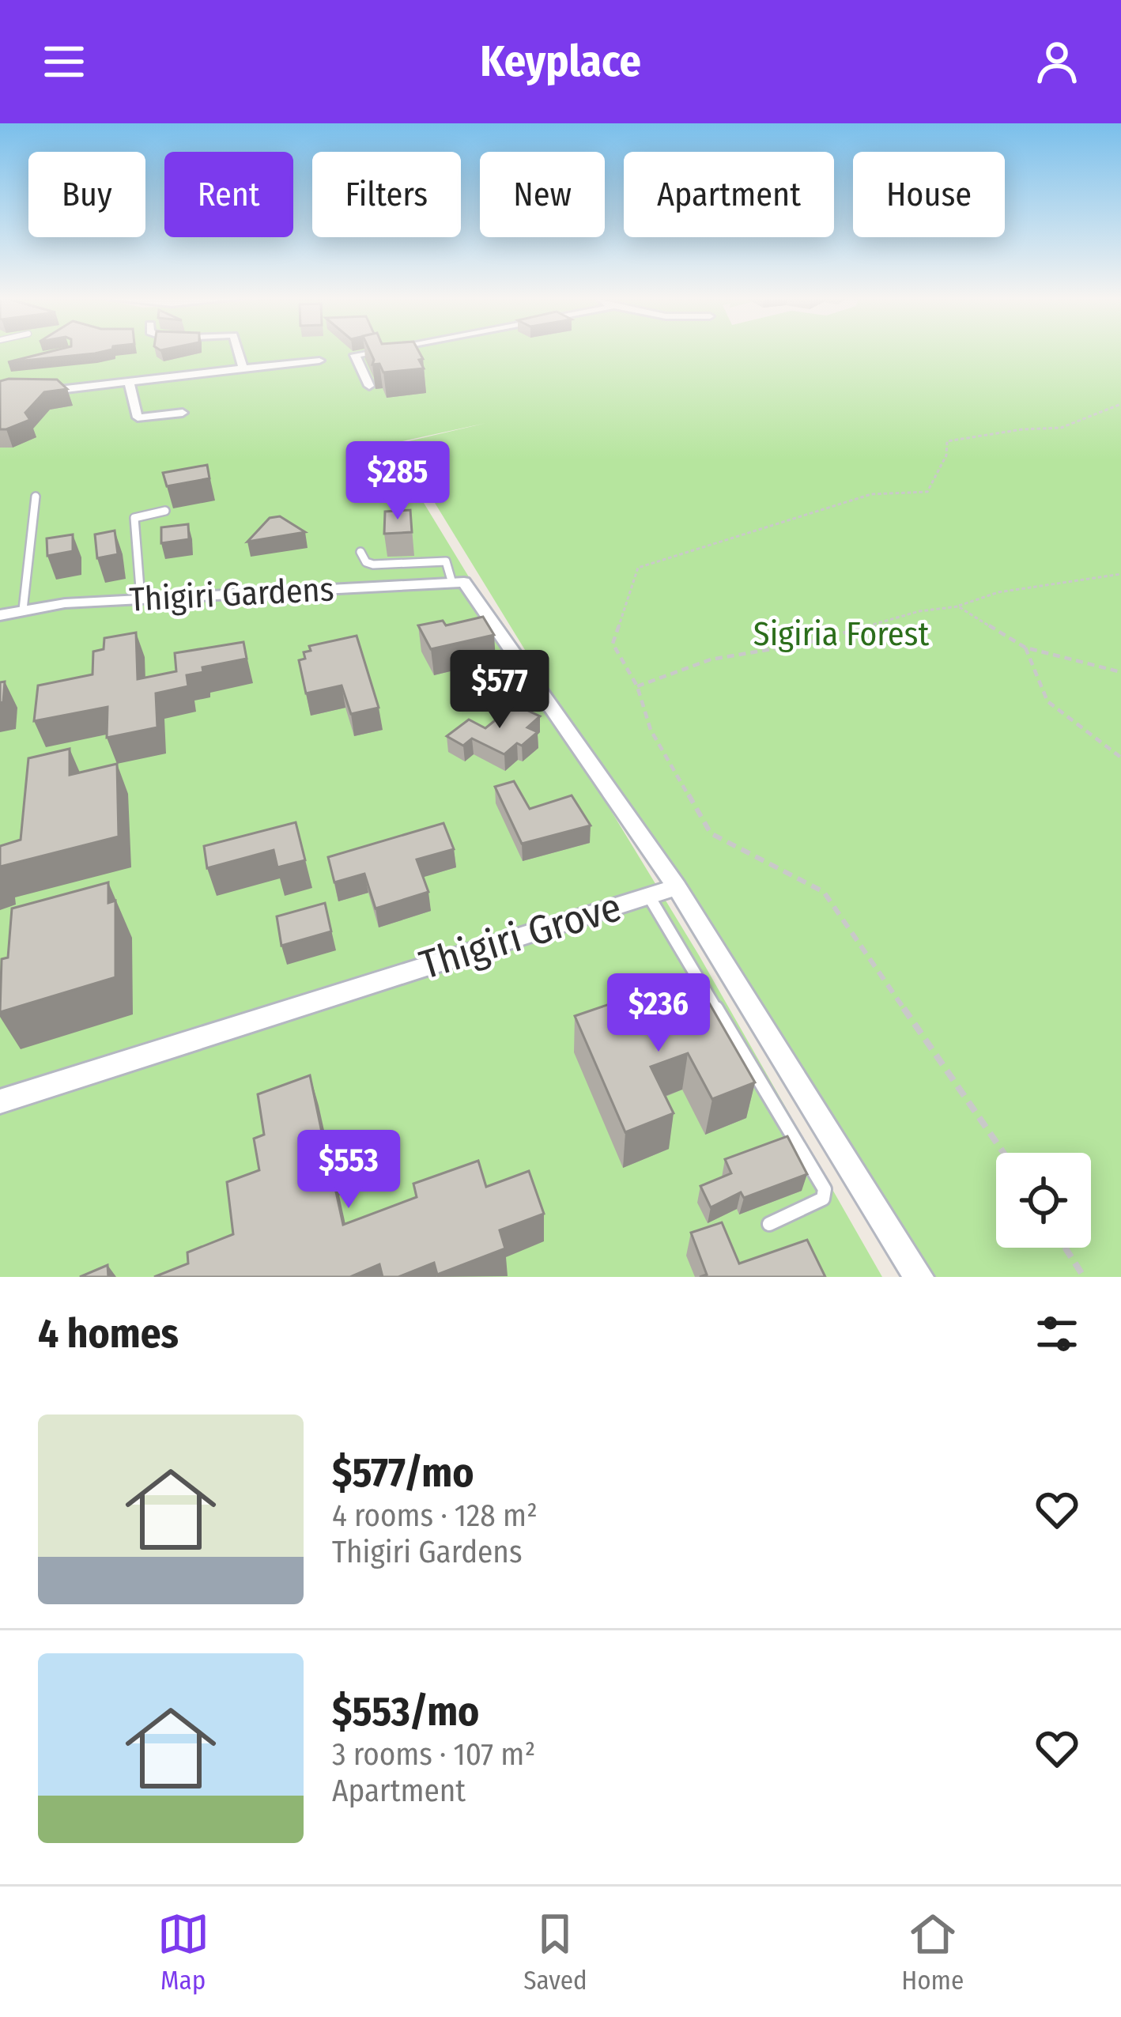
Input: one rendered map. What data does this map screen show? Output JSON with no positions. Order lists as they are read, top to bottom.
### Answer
{
  "streets": {
    "street": ["Thigiri Gardens", "Thigiri Grove"]
  },
  "parks": ["Sigiria Forest"],
  "page": {
    "header": "Keyplace",
    "chip": [
      "Buy",
      "Rent",
      "Filters",
      "New",
      "Apartment",
      "House"
    ],
    "price": [
      "$285",
      "$577",
      "$236",
      "$553"
    ],
    "heading": "4 homes",
    "list": [
      {
        "name": "$577/mo",
        "note": "4 rooms · 128 m² · Thigiri Gardens"
      },
      {
        "name": "$553/mo",
        "note": "3 rooms · 107 m² · Apartment"
      }
    ],
    "tabs": ["Map", "Saved", "Home"]
  }
}
